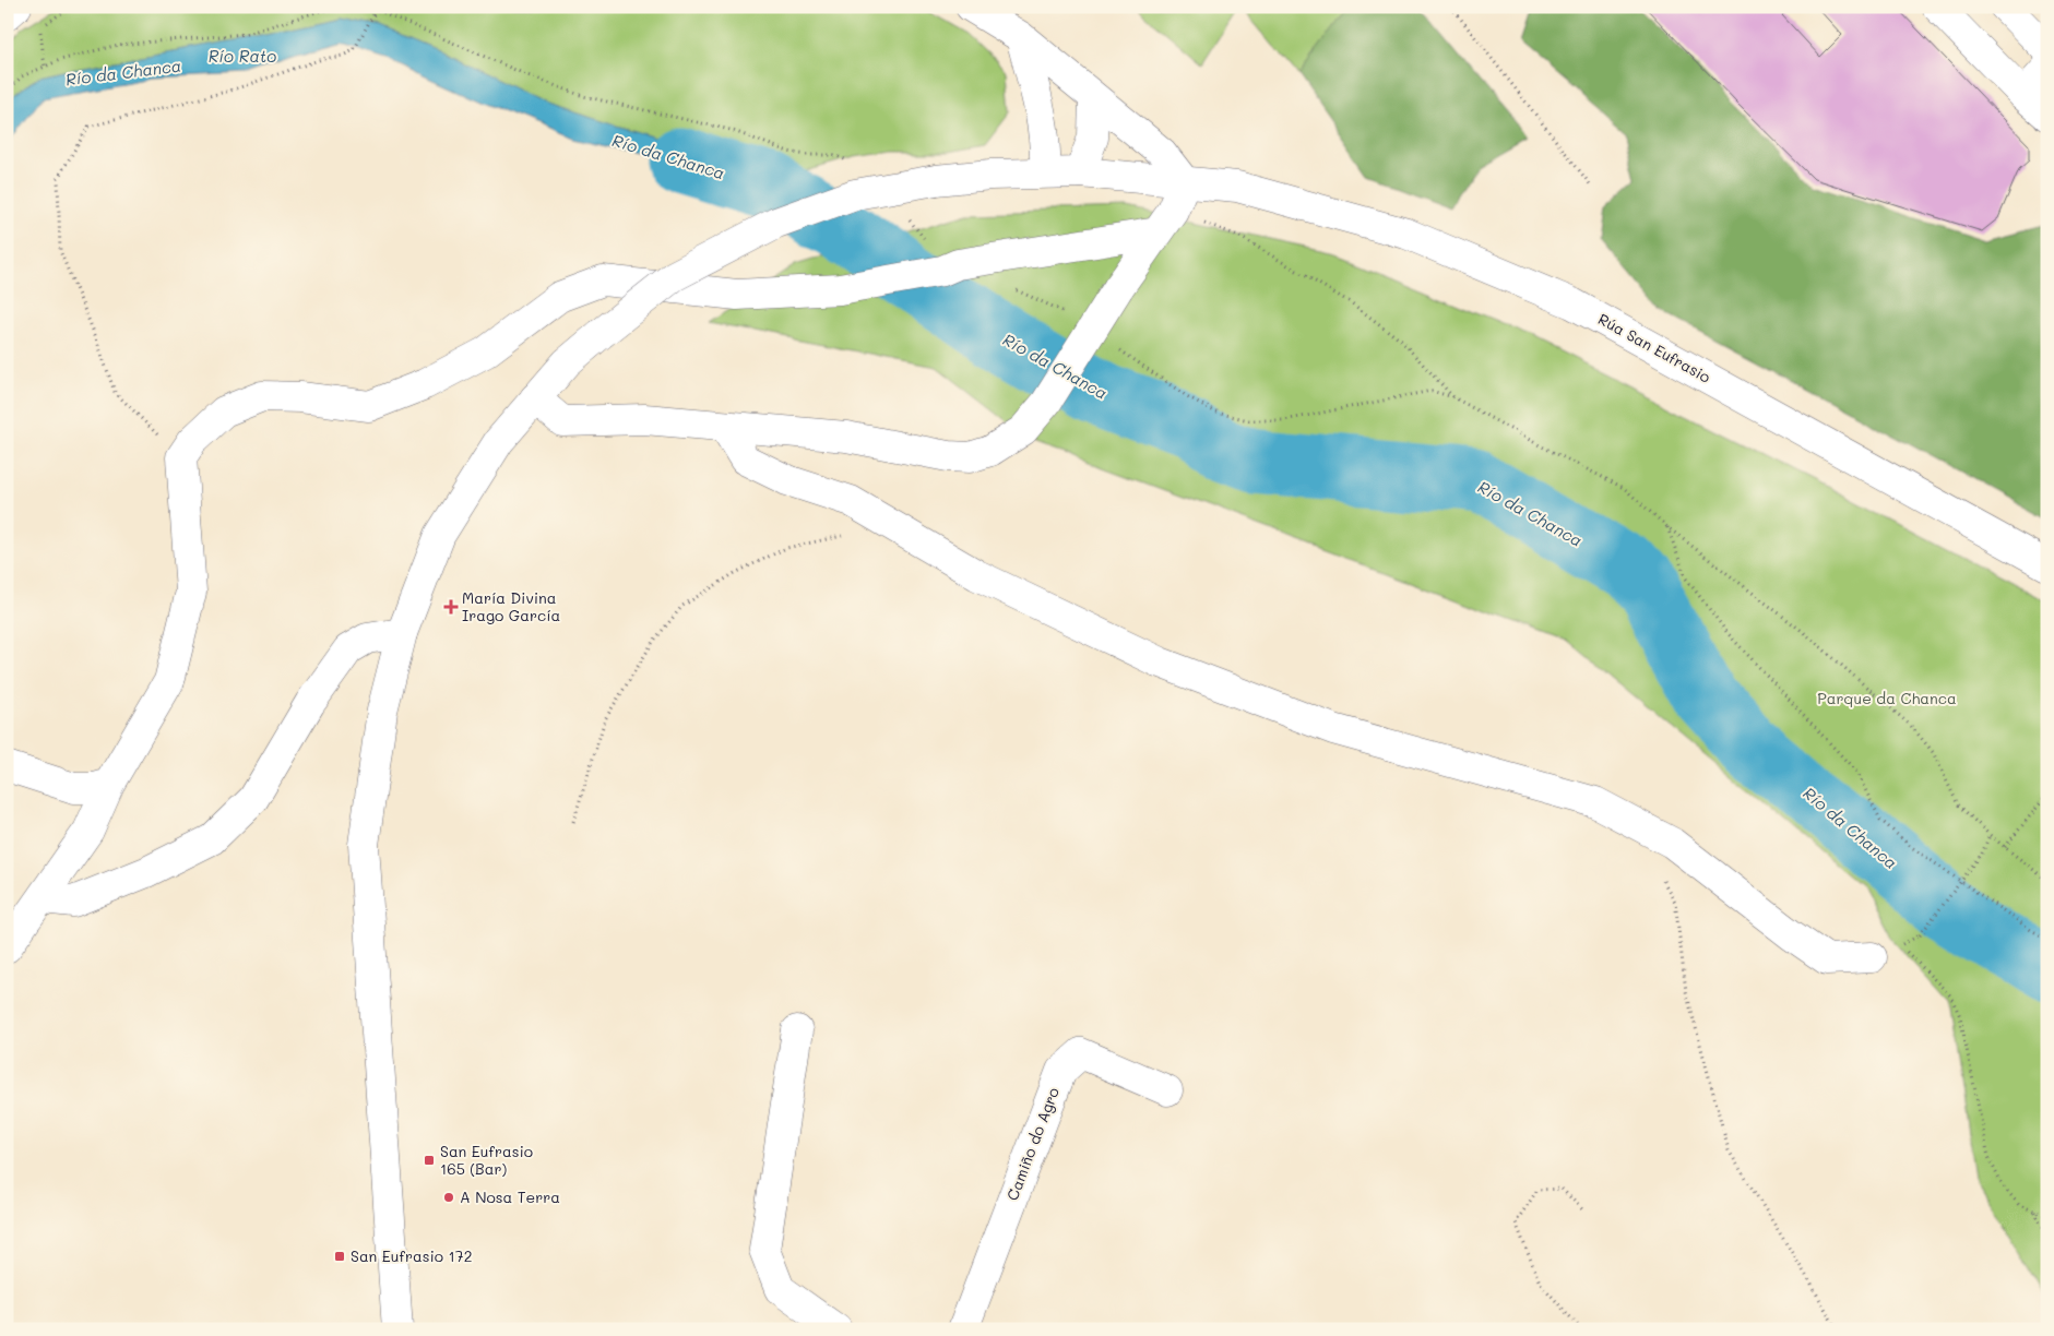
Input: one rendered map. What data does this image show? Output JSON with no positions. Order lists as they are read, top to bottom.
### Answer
{
  "streets": {
    "street": ["Rúa San Eufrasio", "Camiño do Agro"]
  },
  "water": ["Río Rato", "Río da Chanca"],
  "parks": ["Parque da Chanca"],
  "places": {
    "health": ["María Divina Irago García"],
    "transit": ["San Eufrasio 165 (Bar)", "San Eufrasio 172"],
    "other": ["A Nosa Terra"]
  }
}
